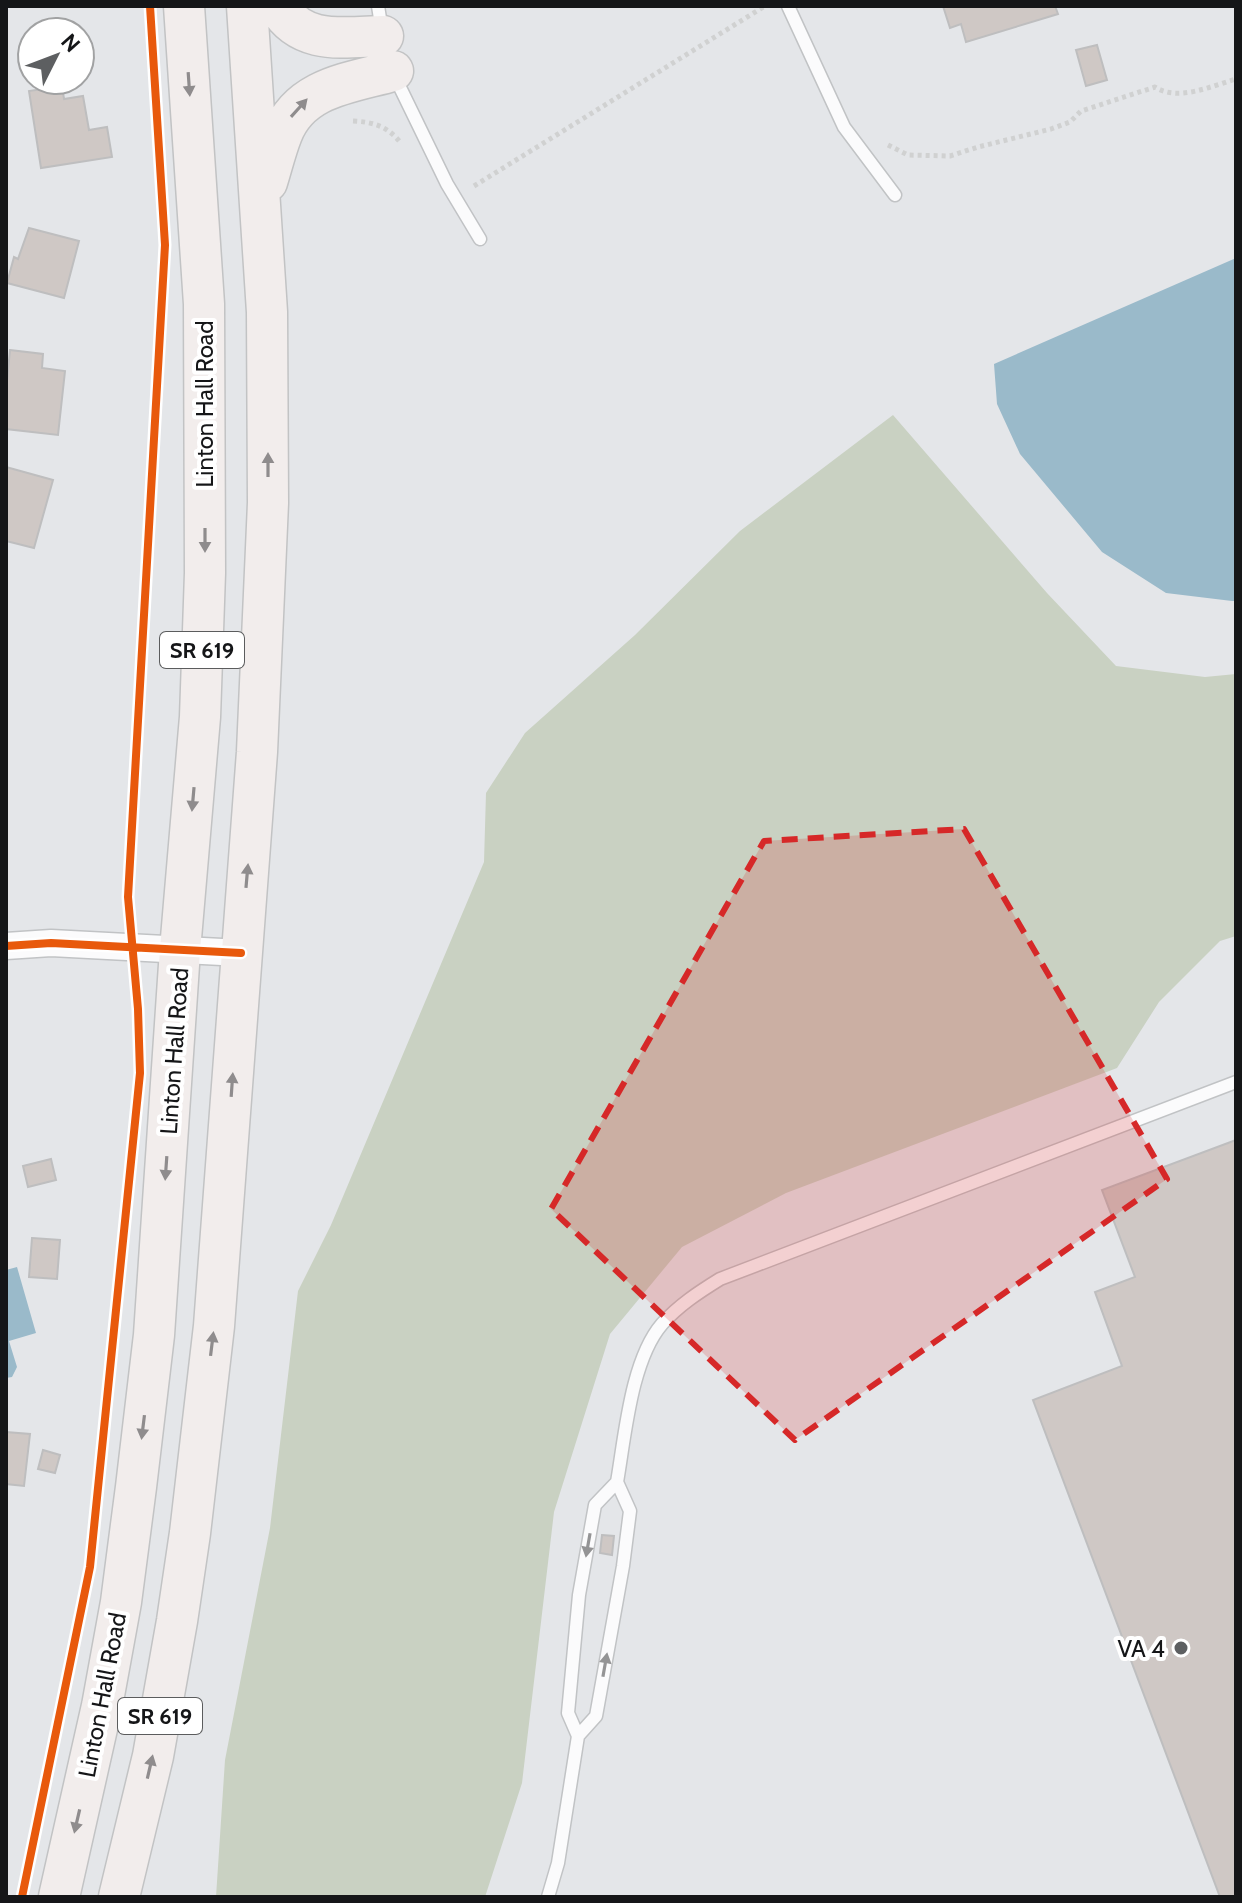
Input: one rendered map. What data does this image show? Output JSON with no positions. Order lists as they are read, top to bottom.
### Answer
{
  "streets": {
    "main road": ["Linton Hall Road", "SR 619"]
  },
  "places": ["VA 4"],
  "north": "top right"
}
